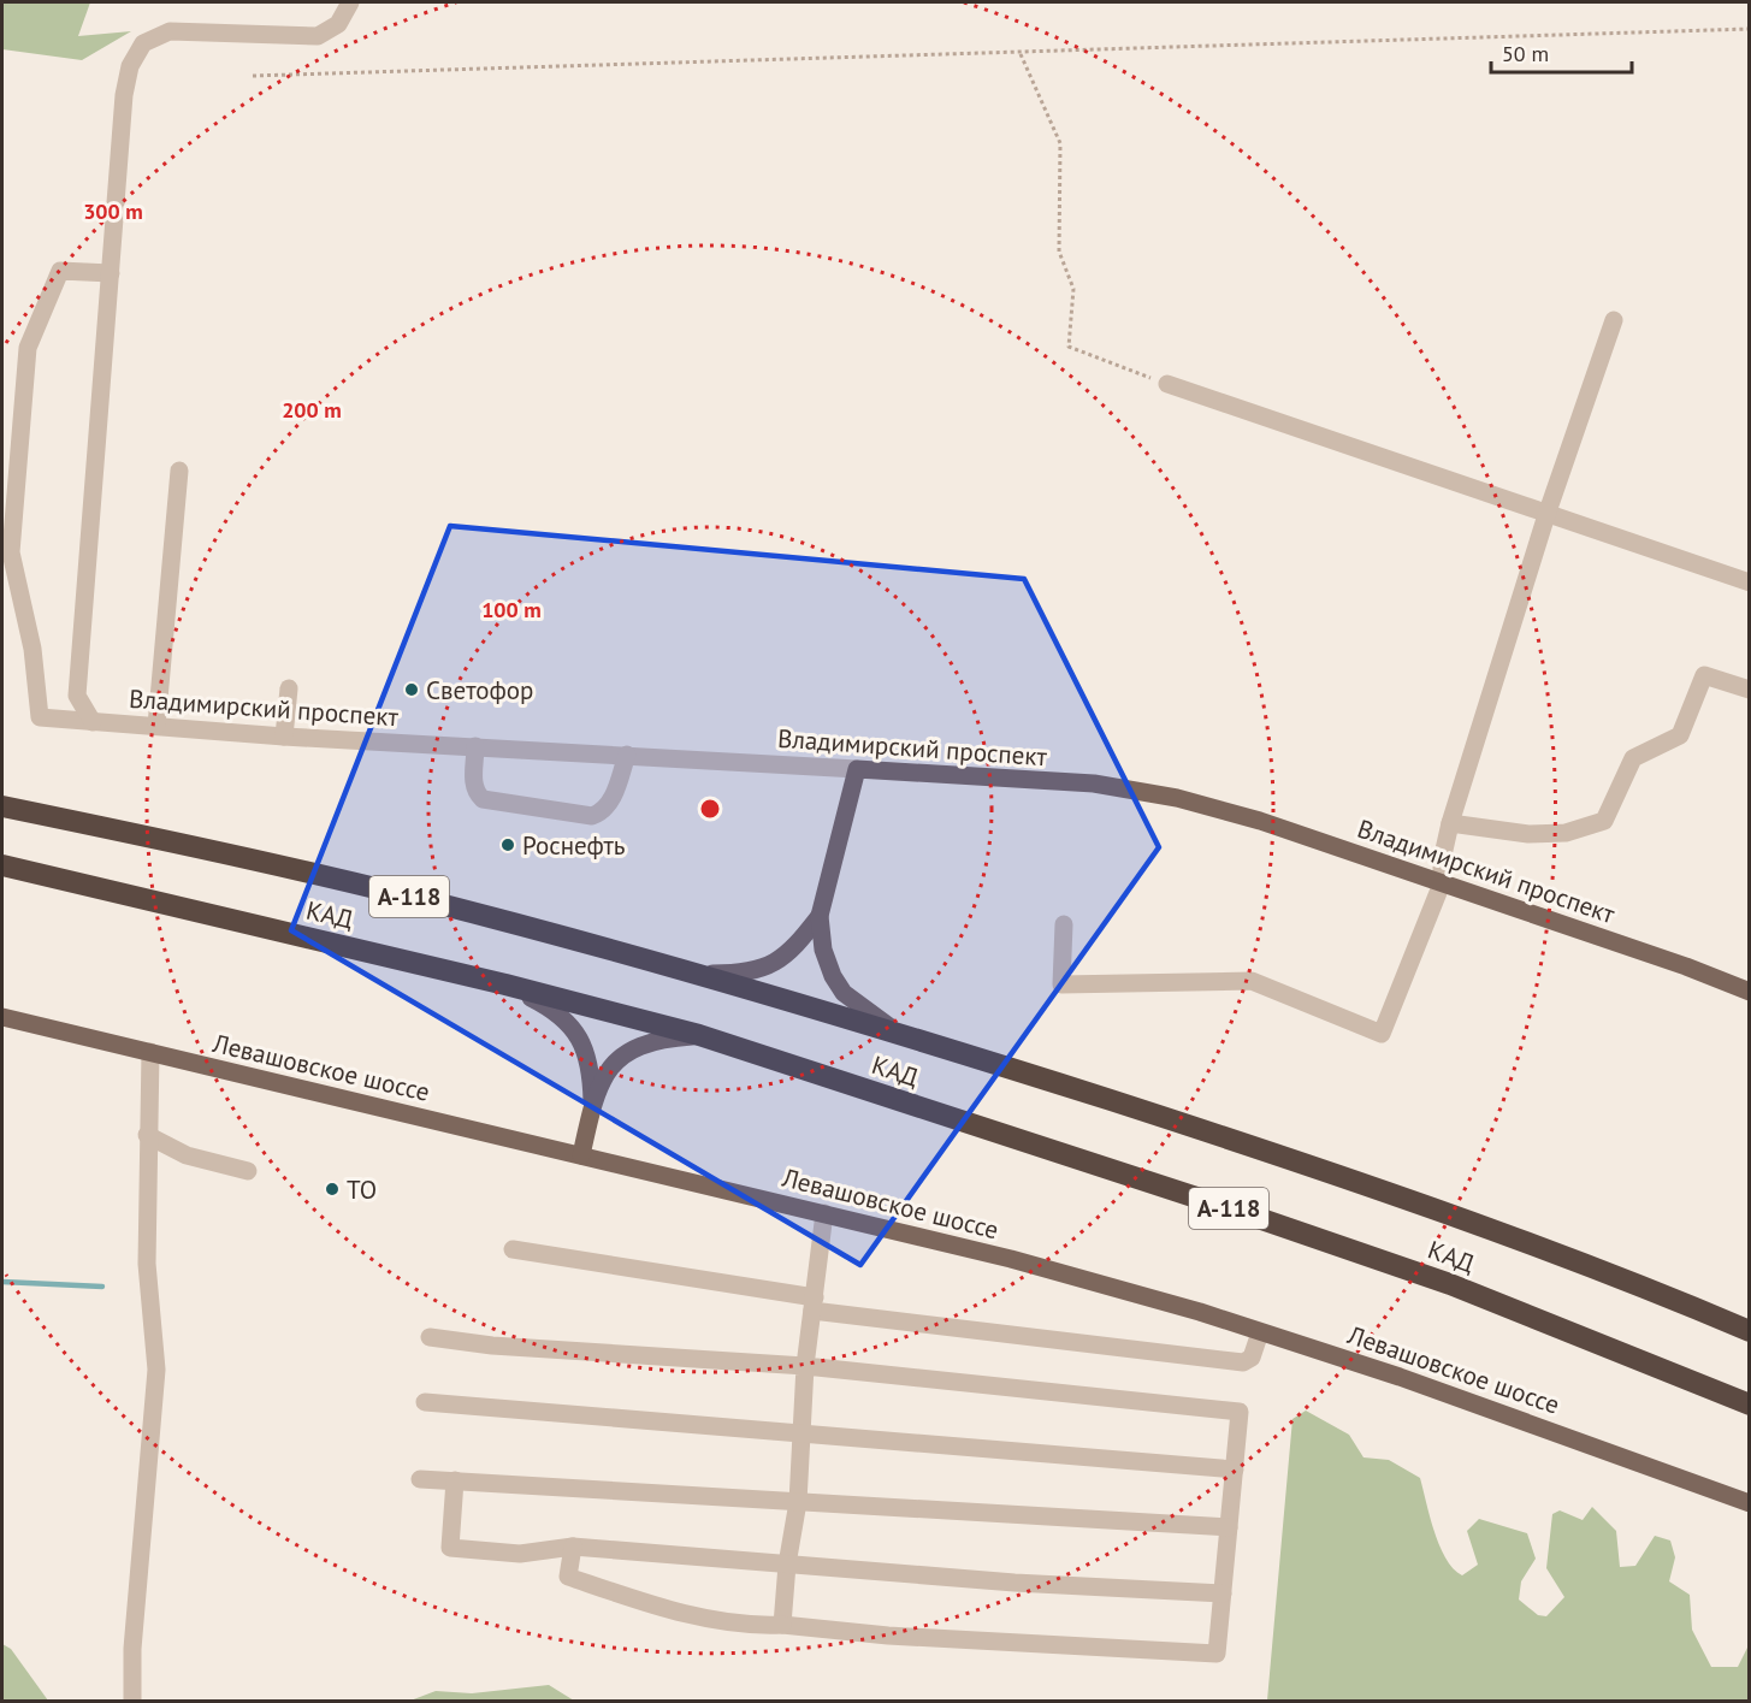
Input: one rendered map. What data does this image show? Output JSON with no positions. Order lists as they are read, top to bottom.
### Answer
{
  "streets": {
    "highway": ["А-118", "КАД"],
    "main road": ["Владимирский проспект", "Левашовское шоссе"]
  },
  "places": ["Светофор", "Роснефть", "ТО"],
  "scale_bar": "50 m",
  "rings": ["300 m", "200 m", "100 m"]
}
